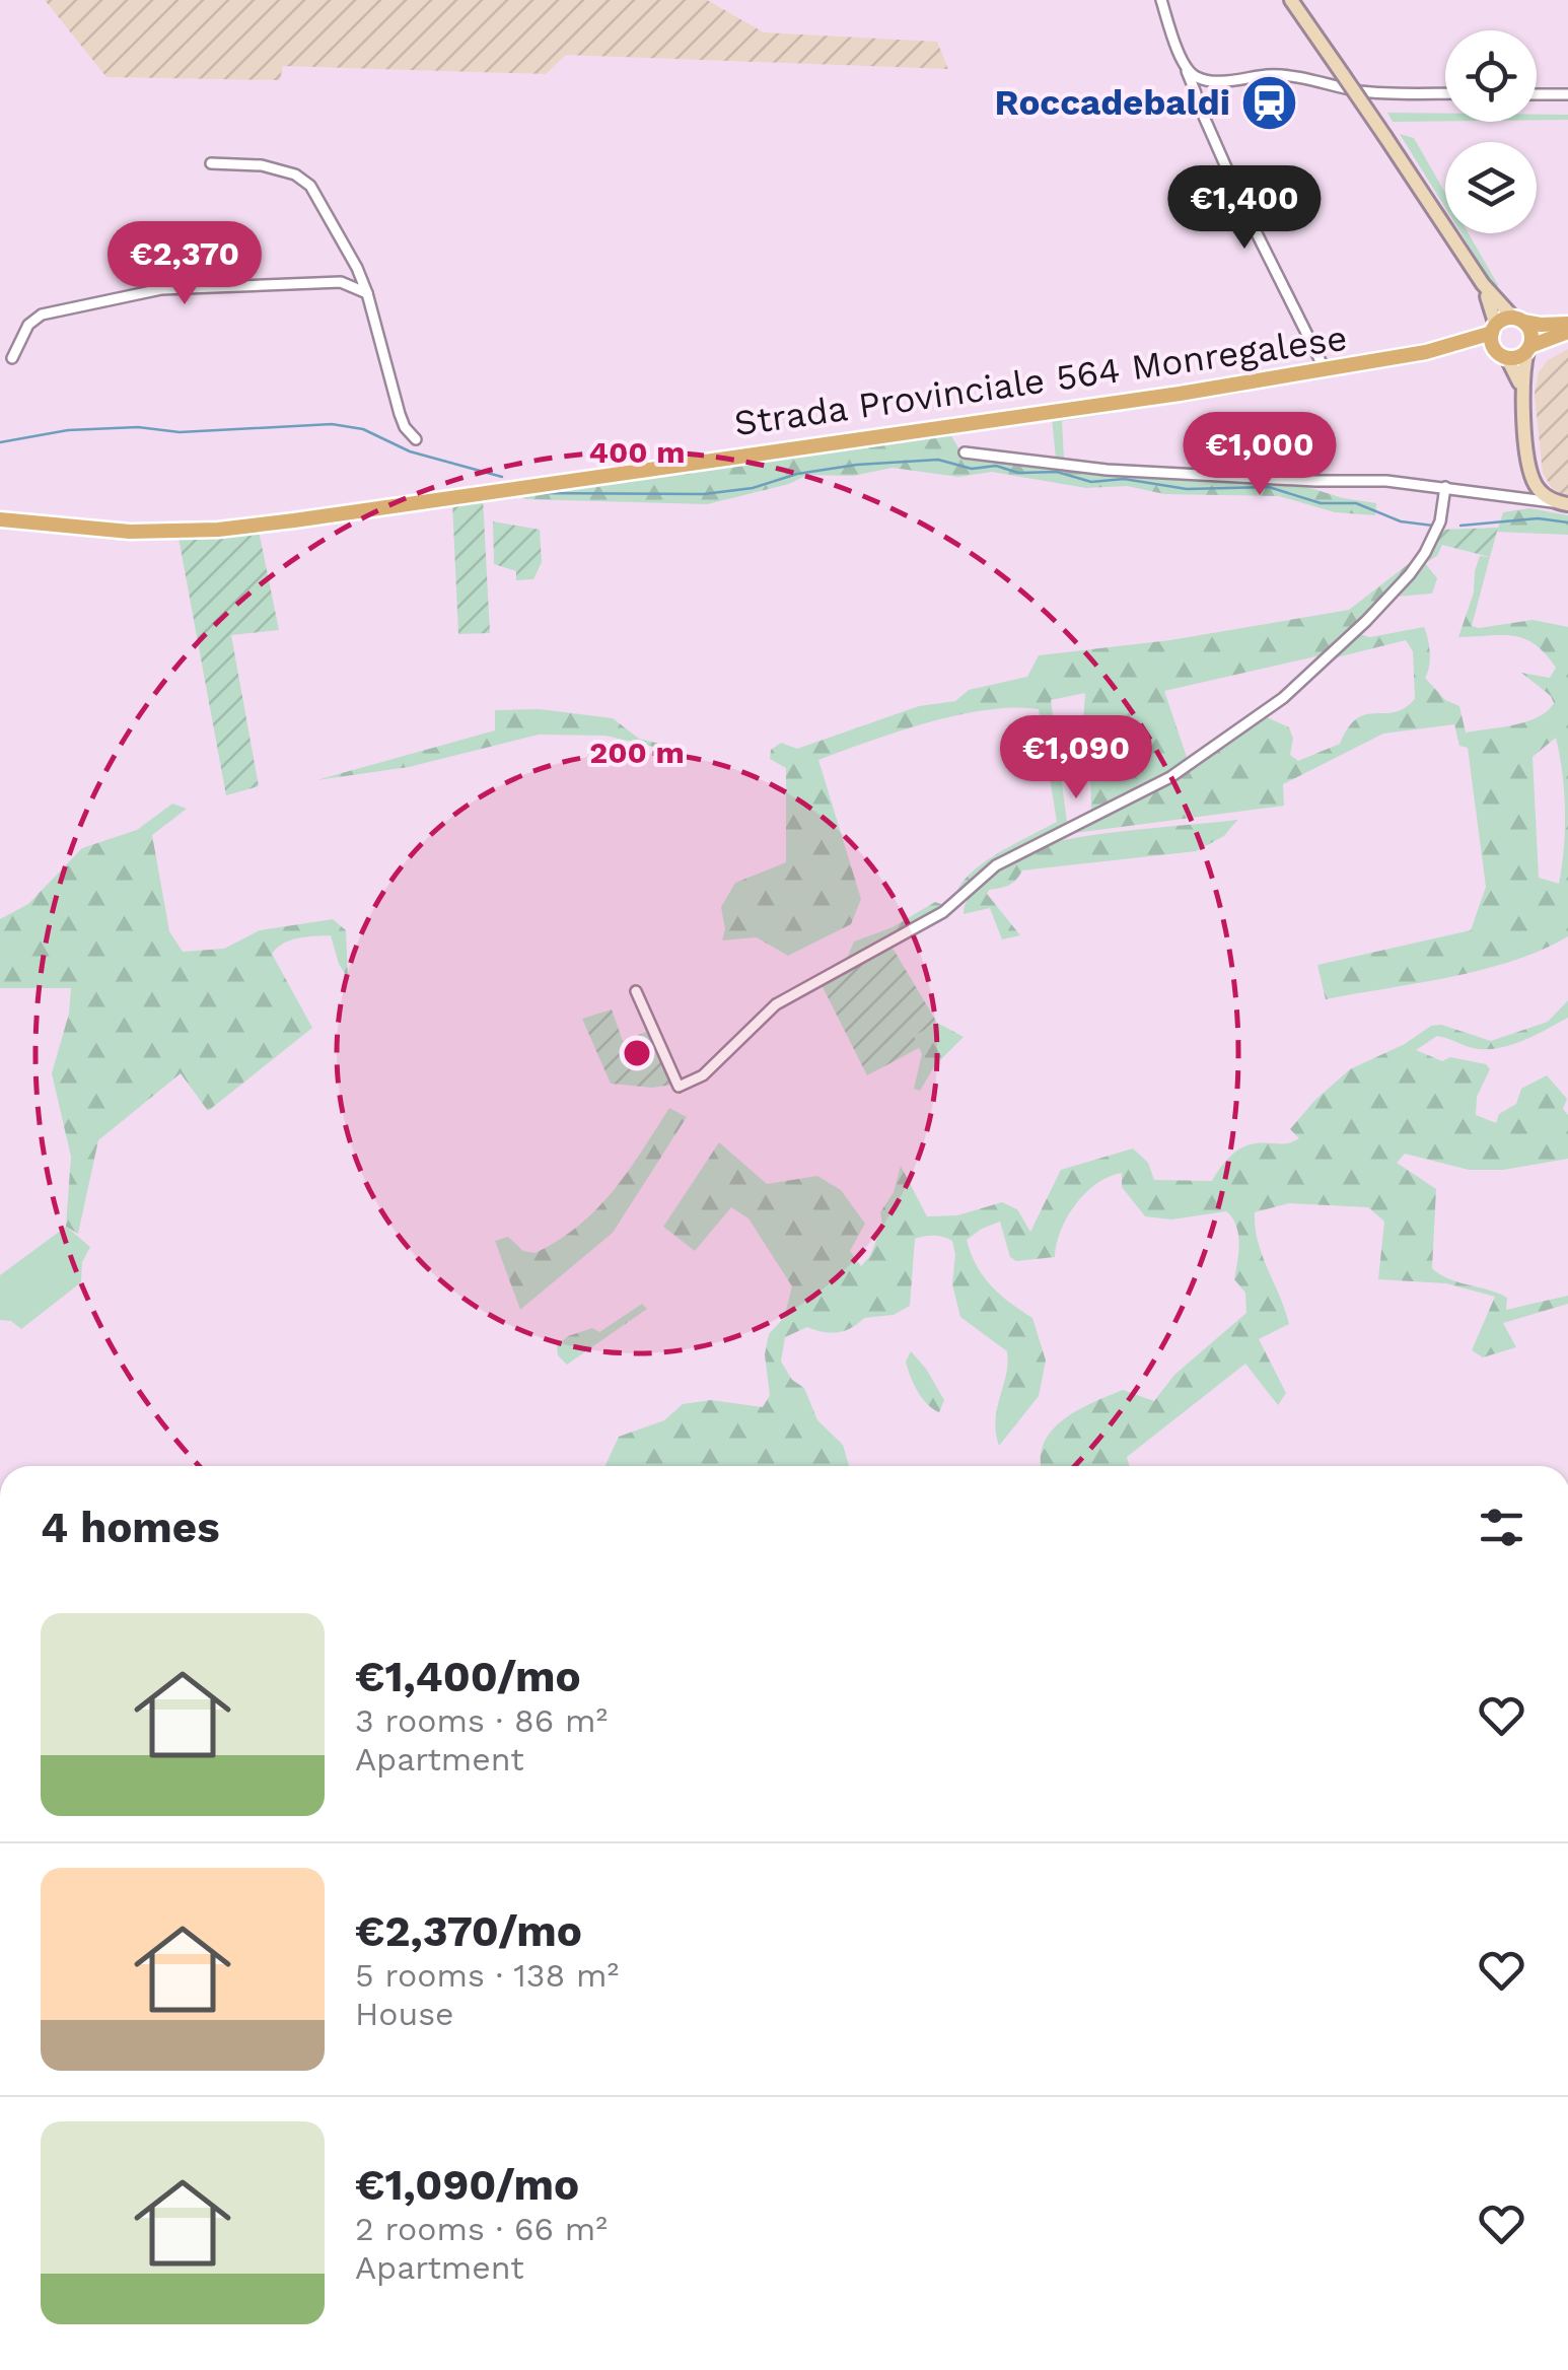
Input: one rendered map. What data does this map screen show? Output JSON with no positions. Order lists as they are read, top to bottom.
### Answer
{
  "streets": {
    "main road": ["Strada Provinciale 564 Monregalese"]
  },
  "places": {
    "station": ["Roccadebaldi"]
  },
  "page": {
    "price": [
      "€1,400",
      "€2,370",
      "€1,000",
      "€1,090"
    ],
    "heading": "4 homes",
    "list": [
      {
        "name": "€1,400/mo",
        "note": "3 rooms · 86 m² · Apartment"
      },
      {
        "name": "€2,370/mo",
        "note": "5 rooms · 138 m² · House"
      },
      {
        "name": "€1,090/mo",
        "note": "2 rooms · 66 m² · Apartment"
      }
    ]
  },
  "rings": ["400 m", "200 m"]
}
